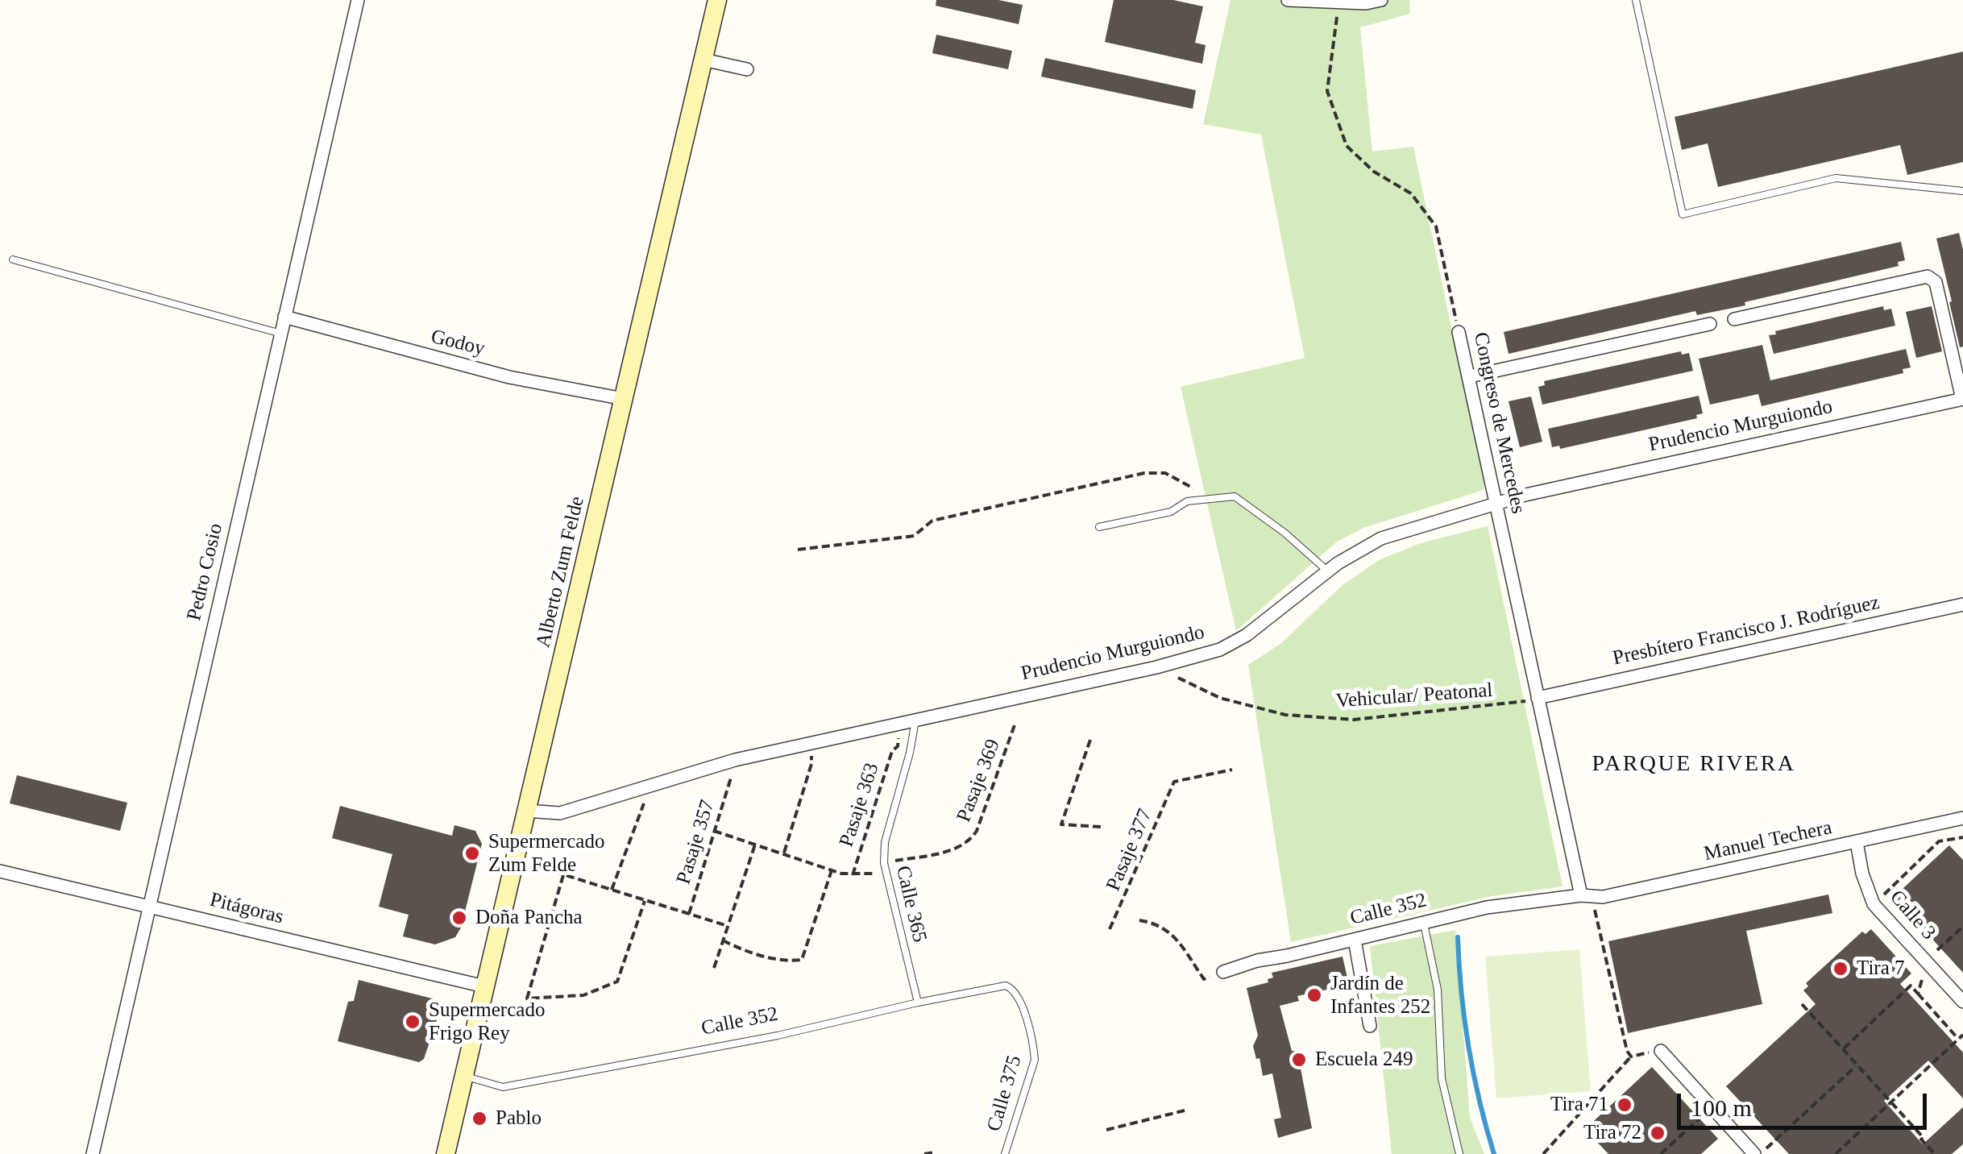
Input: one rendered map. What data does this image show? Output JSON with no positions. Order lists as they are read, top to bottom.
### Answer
{
  "streets": {
    "street": [
      "Godoy",
      "Congreso de Mercedes",
      "Prudencio Murguiondo",
      "Pedro Cosio",
      "Alberto Zum Felde",
      "Presbítero Francisco J. Rodríguez",
      "Manuel Techera",
      "Pitágoras",
      "Calle 352",
      "Calle 3"
    ],
    "lane": ["Calle 365", "Calle 375"],
    "path": [
      "Vehicular/ Peatonal",
      "Pasaje 369",
      "Pasaje 363",
      "Pasaje 357",
      "Pasaje 377"
    ]
  },
  "crossings": [
    ["Godoy", "Pedro Cosio"],
    ["Godoy", "Alberto Zum Felde"],
    ["Congreso de Mercedes", "Prudencio Murguiondo"],
    ["Congreso de Mercedes", "Presbítero Francisco J. Rodríguez"],
    ["Congreso de Mercedes", "Vehicular/ Peatonal"],
    ["Congreso de Mercedes", "Manuel Techera"],
    ["Congreso de Mercedes", "Calle 352"],
    ["Prudencio Murguiondo", "Alberto Zum Felde"],
    ["Prudencio Murguiondo", "Vehicular/ Peatonal"],
    ["Prudencio Murguiondo", "Calle 365"],
    ["Pedro Cosio", "Pitágoras"],
    ["Alberto Zum Felde", "Pitágoras"],
    ["Alberto Zum Felde", "Calle 352"],
    ["Presbítero Francisco J. Rodríguez", "Vehicular/ Peatonal"],
    ["Pasaje 369", "Calle 365"],
    ["Manuel Techera", "Calle 352"],
    ["Manuel Techera", "Calle 3"],
    ["Calle 365", "Calle 352"],
    ["Calle 352", "Calle 375"]
  ],
  "districts": ["PARQUE RIVERA"],
  "places": [
    "Supermercado Zum Felde",
    "Doña Pancha",
    "Tira 7",
    "Jardín de Infantes 252",
    "Supermercado Frigo Rey",
    "Escuela 249",
    "Tira 71",
    "Pablo",
    "Tira 72"
  ],
  "scale_bar": "100 m"
}
